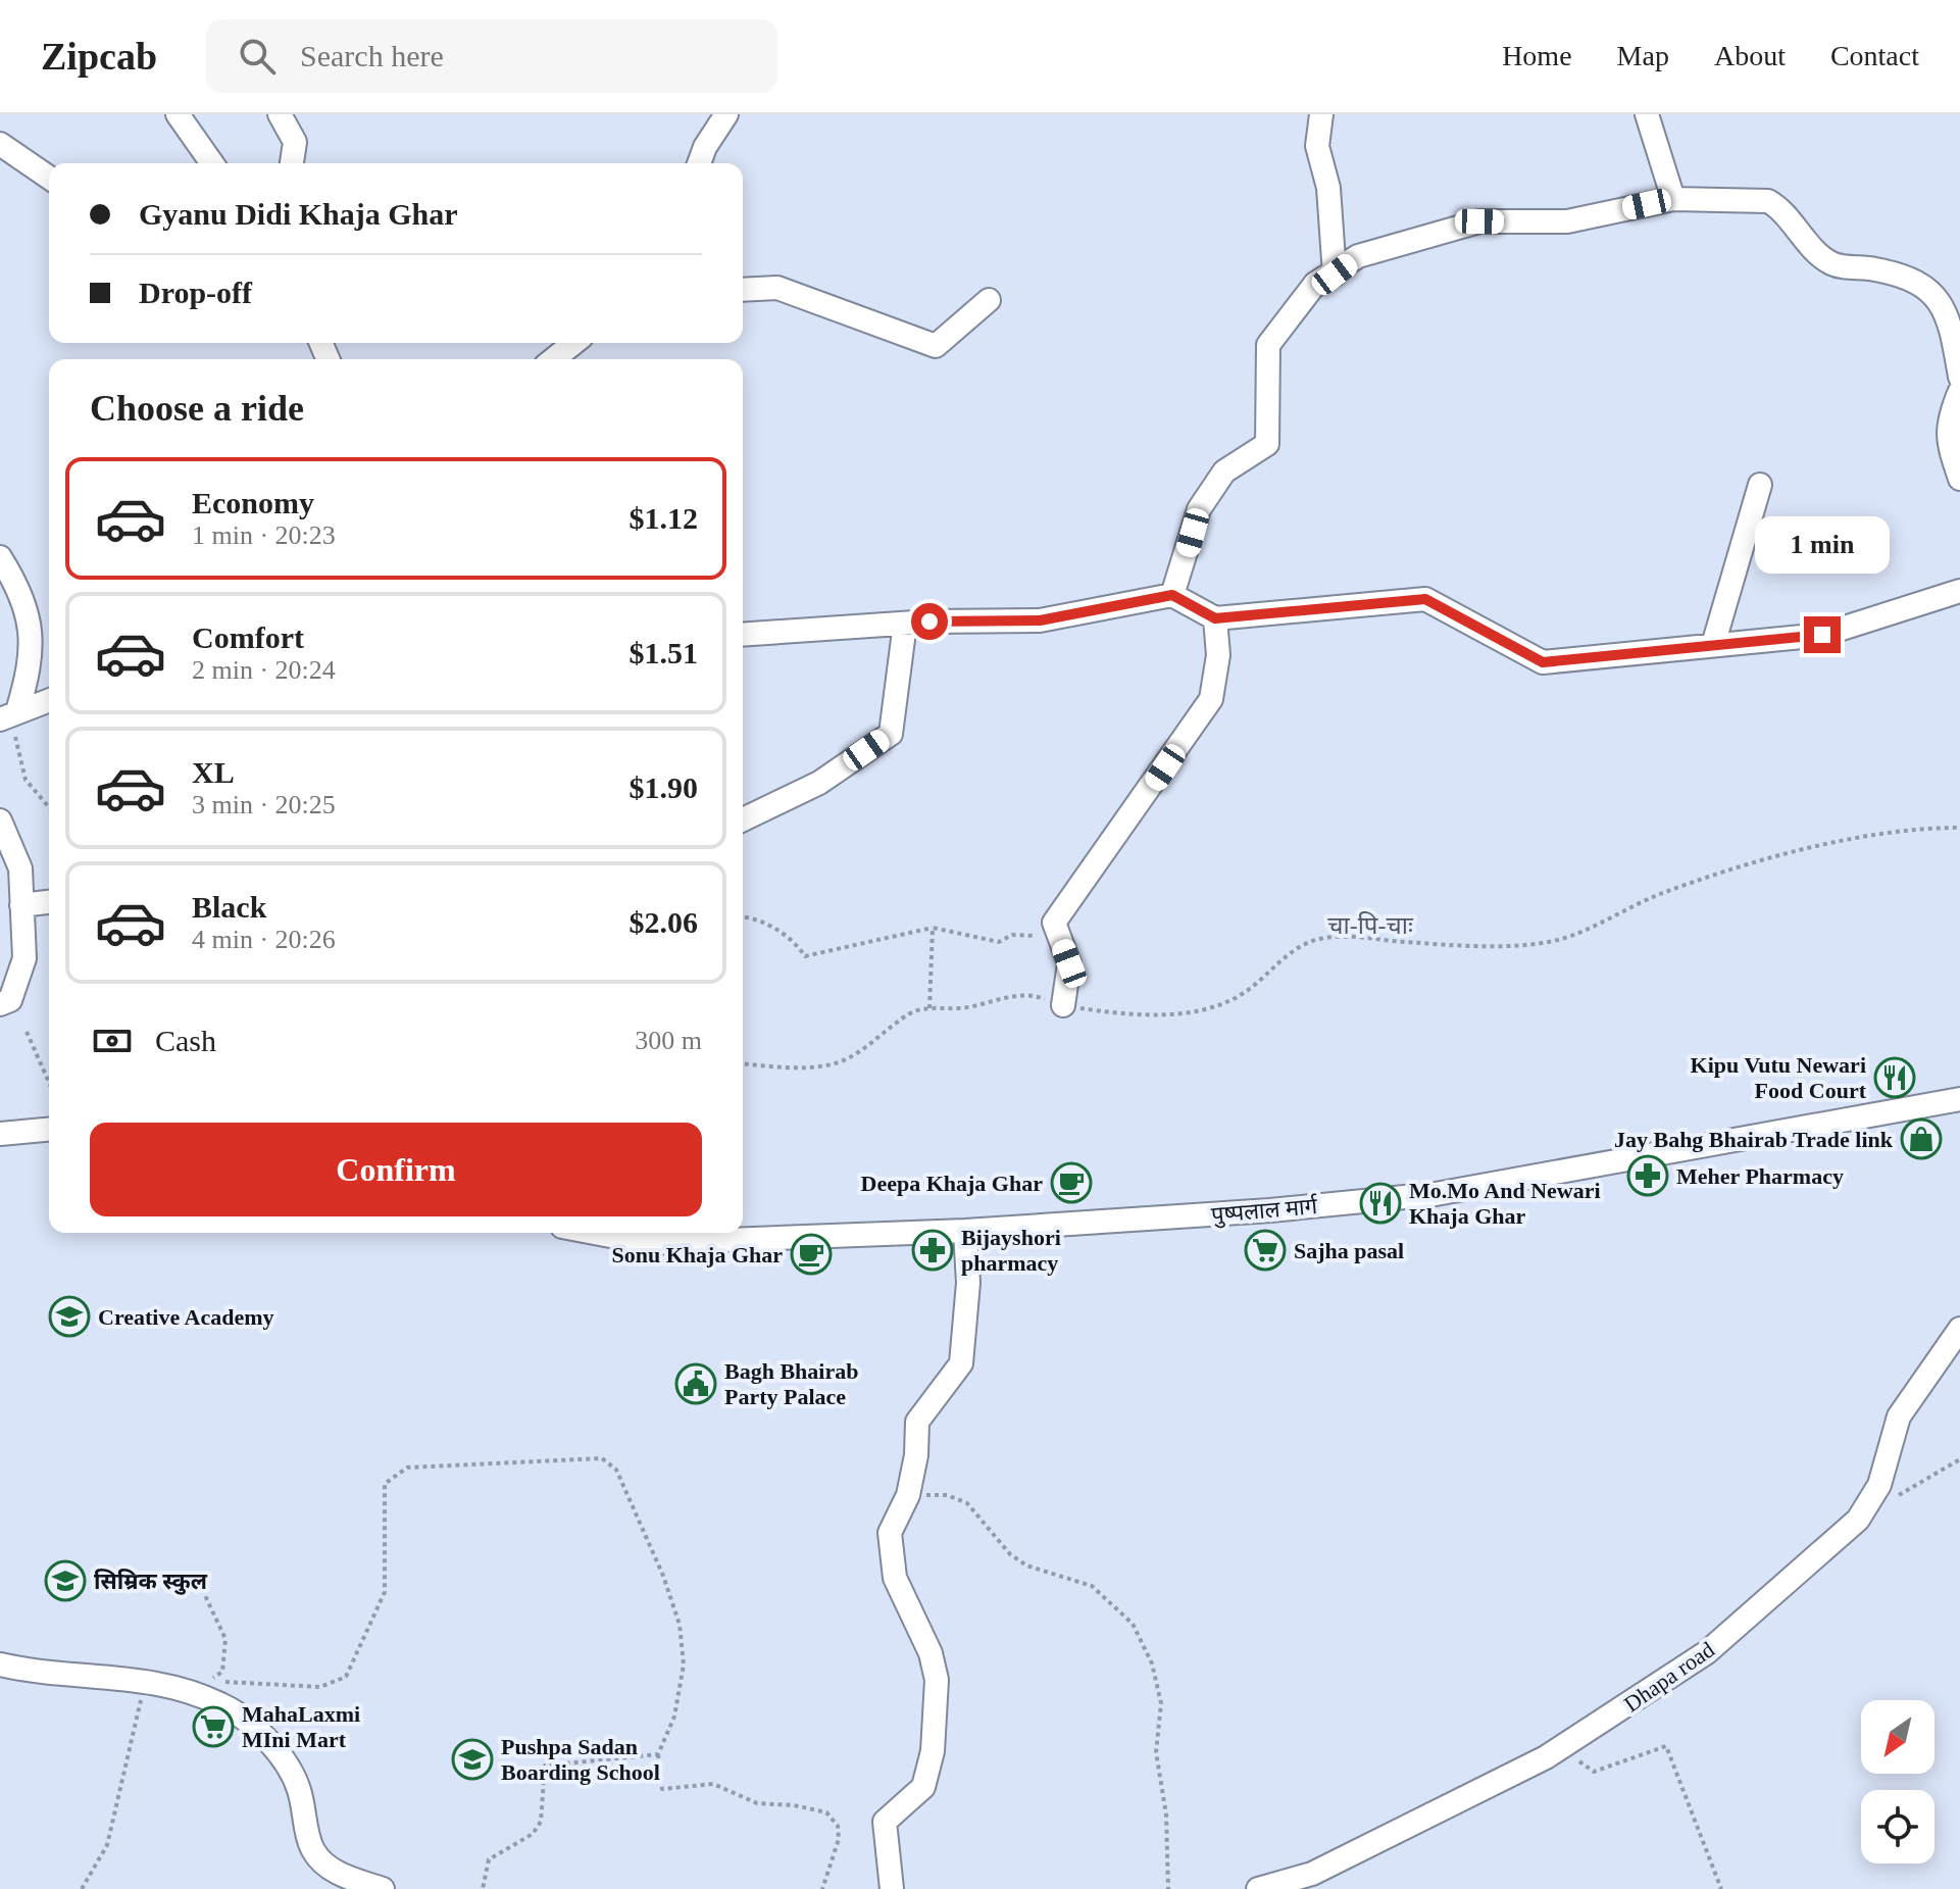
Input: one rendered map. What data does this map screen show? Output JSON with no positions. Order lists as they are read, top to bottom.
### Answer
{
  "streets": {
    "street": ["पुष्पलाल मार्ग", "Dhapa road"]
  },
  "districts": ["चा-पि-चाः"],
  "places": {
    "restaurant": ["Kipu Vutu Newari Food Court", "Mo.Mo And Newari Khaja Ghar"],
    "shop": ["Jay Bahg Bhairab Trade link"],
    "pharmacy": ["Meher Pharmacy", "Bijayshori pharmacy"],
    "cafe": ["Deepa Khaja Ghar", "Sonu Khaja Ghar"],
    "supermarket": ["Sajha pasal", "MahaLaxmi MIni Mart"],
    "school or university": ["Creative Academy", "सिम्रिक स्कुल", "Pushpa Sadan Boarding School"],
    "public building": ["Bagh Bhairab Party Palace"]
  },
  "north": "bottom left",
  "page": {
    "header": "Zipcab",
    "search": "Search here",
    "nav": [
      "Home",
      "Map",
      "About",
      "Contact"
    ],
    "banner": ["Gyanu Didi Khaja Ghar", "Drop-off"],
    "heading": "Choose a ride",
    "list": [
      {
        "name": "Economy",
        "note": "1 min · 20:23",
        "value": "$1.12"
      },
      {
        "name": "Comfort",
        "note": "2 min · 20:24",
        "value": "$1.51"
      },
      {
        "name": "XL",
        "note": "3 min · 20:25",
        "value": "$1.90"
      },
      {
        "name": "Black",
        "note": "4 min · 20:26",
        "value": "$2.06"
      }
    ],
    "bubble": "1 min",
    "pay": ["Cash", "300 m"],
    "buttons": "Confirm"
  }
}
